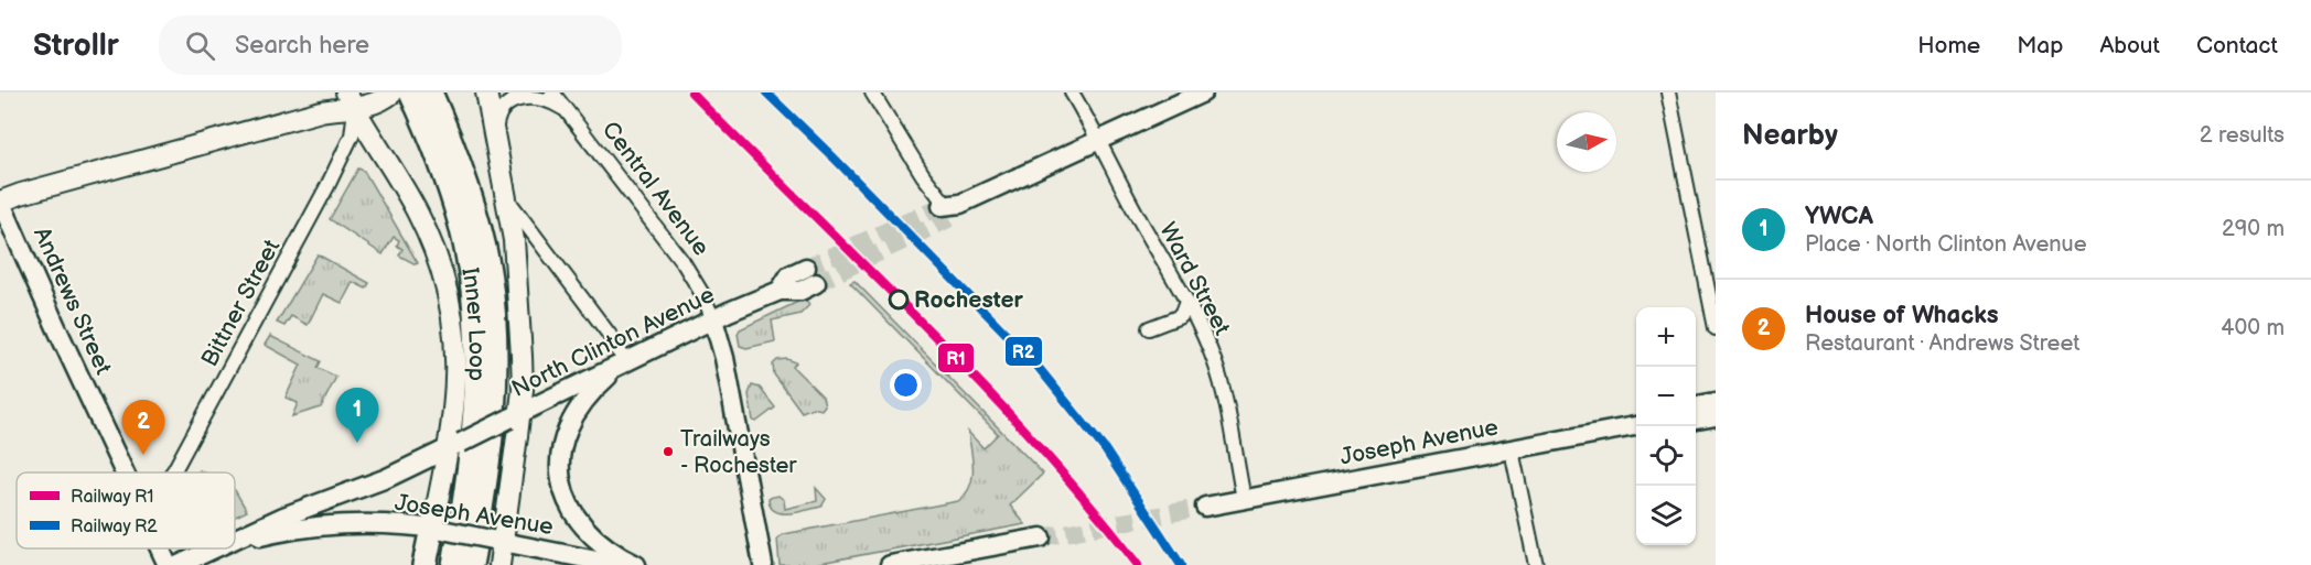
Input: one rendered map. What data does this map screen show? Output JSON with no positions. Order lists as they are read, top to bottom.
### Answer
{
  "streets": {
    "highway": ["Inner Loop"],
    "main road": [
      "Central Avenue",
      "Andrews Street",
      "North Clinton Avenue",
      "Joseph Avenue"
    ],
    "street": ["Ward Street", "Bittner Street"]
  },
  "crossings": [
    ["Central Avenue", "North Clinton Avenue"],
    ["Ward Street", "Joseph Avenue"],
    ["North Clinton Avenue", "Joseph Avenue"]
  ],
  "places": ["Rochester", "Trailways - Rochester"],
  "lines": ["rail line R1", "rail line R2"],
  "legend": ["Railway R1", "Railway R2"],
  "north": "right",
  "page": {
    "header": "Strollr",
    "search": "Search here",
    "nav": [
      "Home",
      "Map",
      "About",
      "Contact"
    ],
    "heading": ["Nearby", "2 results"],
    "list": [
      {
        "mark": "1",
        "name": "YWCA",
        "note": "Place · North Clinton Avenue",
        "value": "290 m"
      },
      {
        "mark": "2",
        "name": "House of Whacks",
        "note": "Restaurant · Andrews Street",
        "value": "400 m"
      }
    ],
    "map_buttons": ["+", "−"],
    "pins": ["1", "2"]
  }
}
